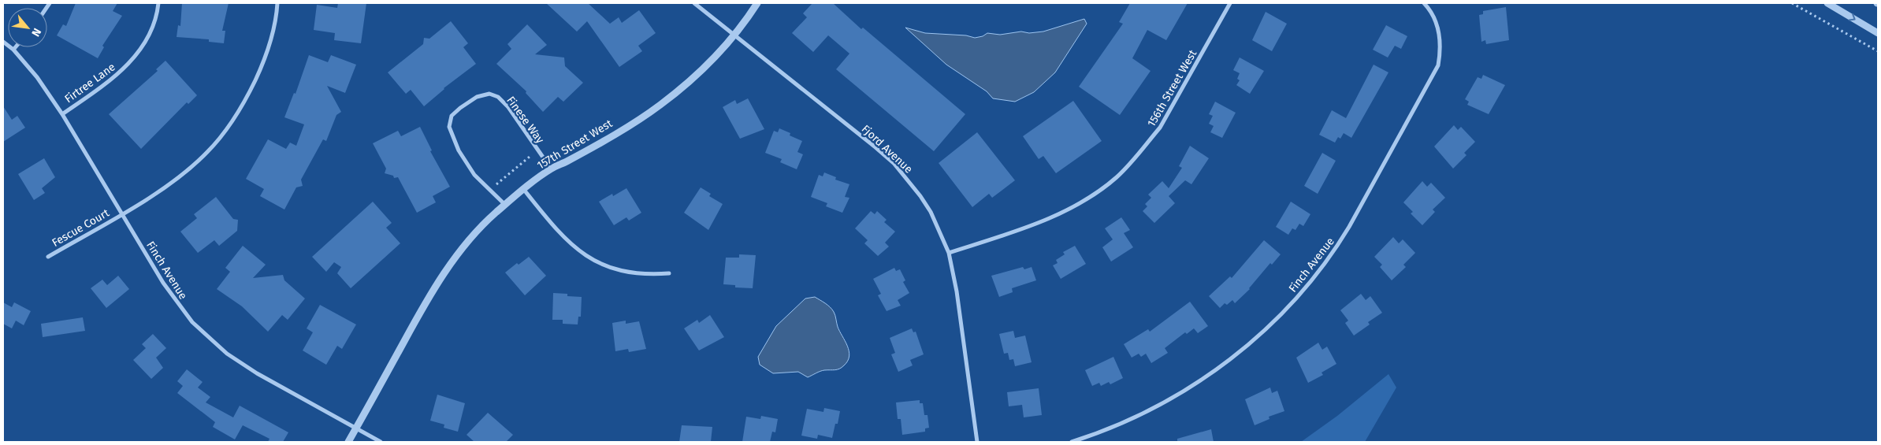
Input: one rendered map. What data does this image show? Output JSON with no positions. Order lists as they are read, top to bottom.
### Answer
{
  "streets": {
    "street": [
      "Firtree Lane",
      "156th Street West",
      "Finese Way",
      "157th Street West",
      "Fjord Avenue",
      "Fescue Court",
      "Finch Avenue"
    ]
  },
  "crossings": [
    ["Firtree Lane", "Finch Avenue"],
    ["156th Street West", "Fjord Avenue"],
    ["Finese Way", "157th Street West"],
    ["157th Street West", "Fjord Avenue"],
    ["157th Street West", "Finch Avenue"],
    ["Fescue Court", "Finch Avenue"]
  ],
  "north": "bottom right"
}
